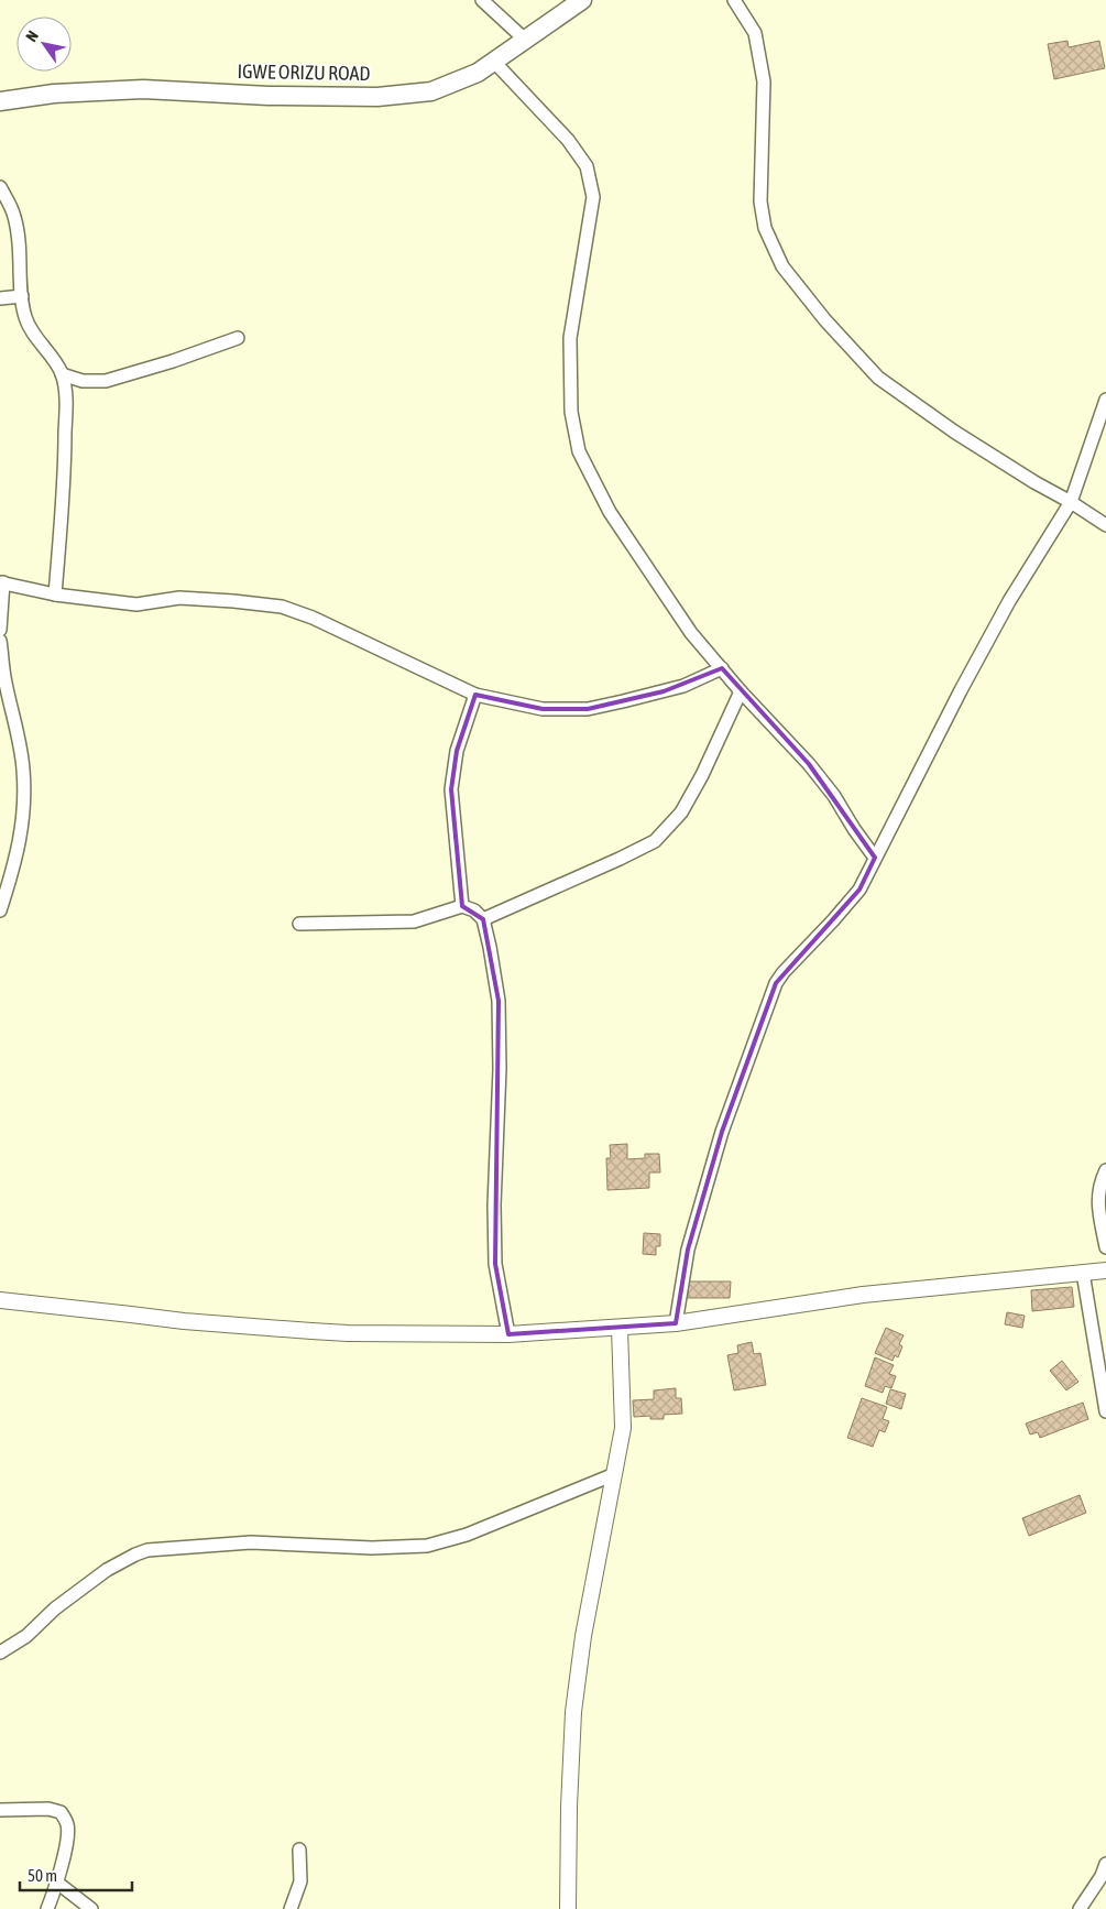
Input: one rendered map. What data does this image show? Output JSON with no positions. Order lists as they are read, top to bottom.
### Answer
{
  "streets": {
    "main road": ["IGWE ORIZU ROAD"]
  },
  "scale_bar": "50 m",
  "north": "top left"
}
